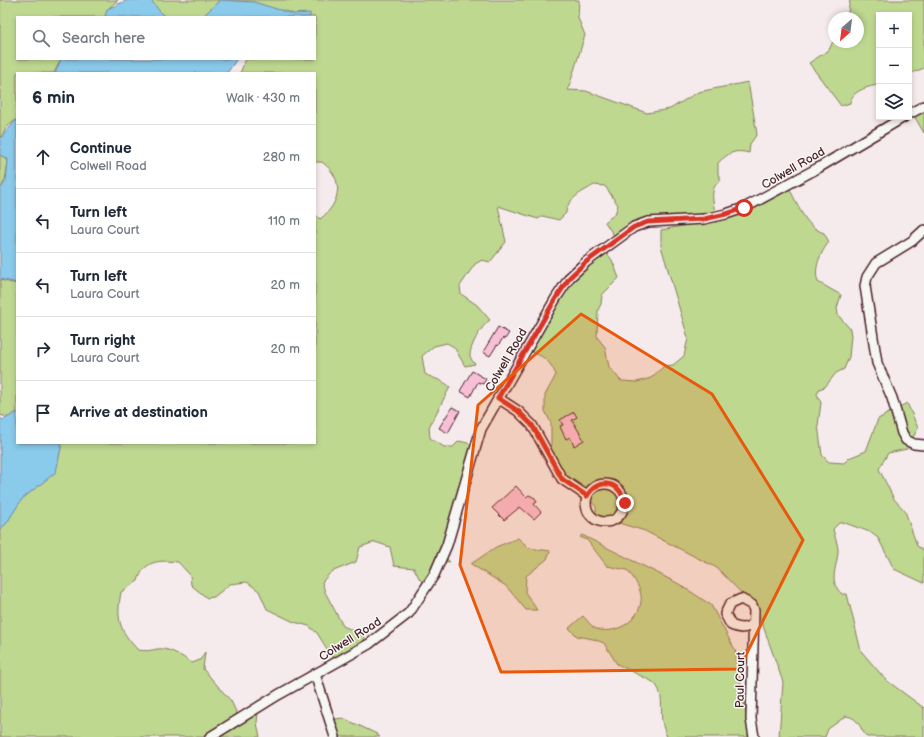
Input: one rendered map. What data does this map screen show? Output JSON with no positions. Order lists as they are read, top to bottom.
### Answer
{
  "streets": {
    "street": ["Colwell Road", "Paul Court"]
  },
  "north": "bottom left",
  "page": {
    "map_buttons": ["+", "−"],
    "search": "Search here",
    "heading": ["6 min", "Walk · 430 m"],
    "list": [
      ["Continue", "Colwell Road", "280 m"],
      ["Turn left", "Laura Court", "110 m"],
      ["Turn left", "Laura Court", "20 m"],
      ["Turn right", "Laura Court", "20 m"],
      "Arrive at destination"
    ]
  }
}
